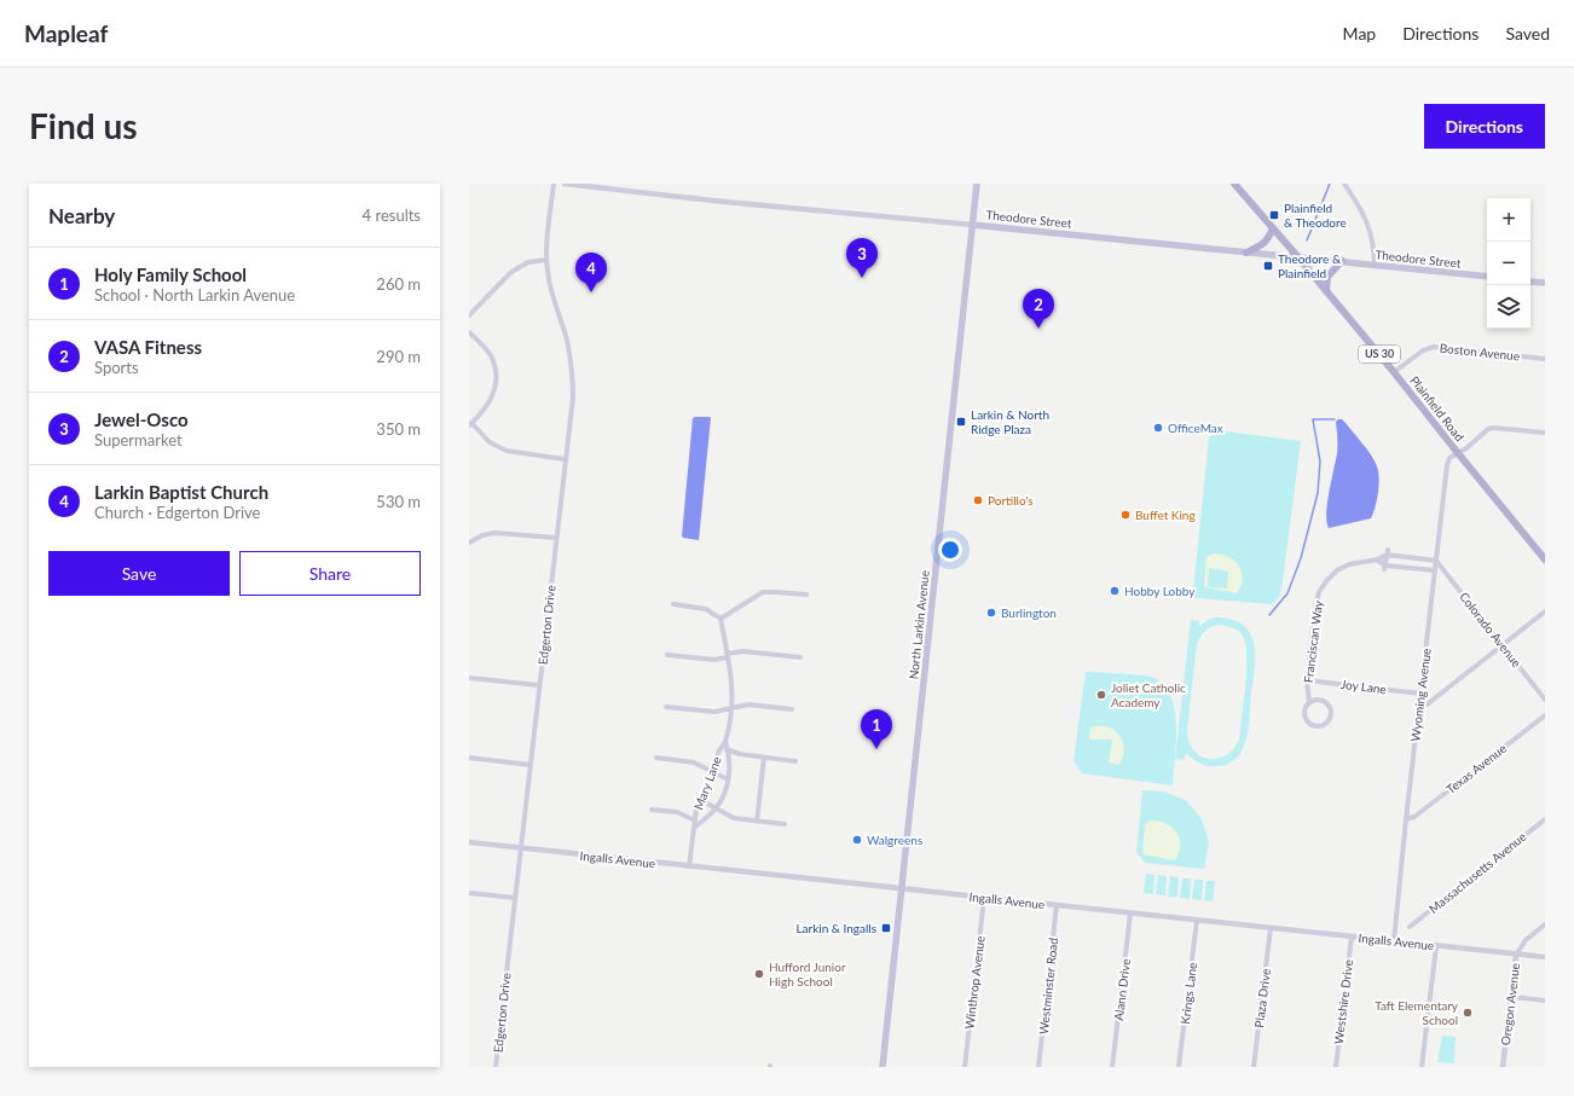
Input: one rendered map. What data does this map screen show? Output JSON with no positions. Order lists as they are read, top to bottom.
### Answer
{
  "streets": {
    "main road": [
      "Theodore Street",
      "US 30",
      "Plainfield Road",
      "North Larkin Avenue"
    ],
    "street": [
      "Boston Avenue",
      "Edgerton Drive",
      "Colorado Avenue",
      "Franciscan Way",
      "Joy Lane",
      "Wyoming Avenue",
      "Texas Avenue",
      "Mary Lane",
      "Ingalls Avenue",
      "Massachusetts Avenue",
      "Winthrop Avenue",
      "Westminster Road",
      "Alann Drive",
      "Krings Lane",
      "Plaza Drive",
      "Westshire Drive",
      "Oregon Avenue"
    ]
  },
  "crossings": [
    ["Theodore Street", "Plainfield Road"],
    ["Theodore Street", "North Larkin Avenue"],
    ["Boston Avenue", "Plainfield Road"],
    ["Plainfield Road", "Wyoming Avenue"],
    ["Edgerton Drive", "Ingalls Avenue"],
    ["North Larkin Avenue", "Ingalls Avenue"],
    ["Colorado Avenue", "Wyoming Avenue"],
    ["Franciscan Way", "Joy Lane"],
    ["Joy Lane", "Wyoming Avenue"],
    ["Wyoming Avenue", "Texas Avenue"],
    ["Wyoming Avenue", "Ingalls Avenue"],
    ["Mary Lane", "Ingalls Avenue"],
    ["Ingalls Avenue", "Winthrop Avenue"],
    ["Ingalls Avenue", "Westminster Road"],
    ["Ingalls Avenue", "Alann Drive"],
    ["Ingalls Avenue", "Krings Lane"],
    ["Ingalls Avenue", "Plaza Drive"],
    ["Ingalls Avenue", "Westshire Drive"],
    ["Ingalls Avenue", "Oregon Avenue"]
  ],
  "places": {
    "transit": [
      "Plainfield & Theodore",
      "Theodore & Plainfield",
      "Larkin & North Ridge Plaza",
      "Larkin & Ingalls"
    ],
    "other": [
      "OfficeMax",
      "Portillo's",
      "Buffet King",
      "Hobby Lobby",
      "Burlington",
      "Joliet Catholic Academy",
      "Walgreens",
      "Hufford Junior High School",
      "Taft Elementary School"
    ]
  },
  "page": {
    "header": "Mapleaf",
    "nav": ["Map", "Directions", "Saved"],
    "buttons": [
      "Directions",
      ["Save", "Share"]
    ],
    "title": "Find us",
    "heading": ["Nearby", "4 results"],
    "map_buttons": ["+", "−"],
    "pins": [
      "3",
      "4",
      "2",
      "1"
    ],
    "list": [
      {
        "mark": "1",
        "name": "Holy Family School",
        "note": "School · North Larkin Avenue",
        "value": "260 m"
      },
      {
        "mark": "2",
        "name": "VASA Fitness",
        "note": "Sports",
        "value": "290 m"
      },
      {
        "mark": "3",
        "name": "Jewel-Osco",
        "note": "Supermarket",
        "value": "350 m"
      },
      {
        "mark": "4",
        "name": "Larkin Baptist Church",
        "note": "Church · Edgerton Drive",
        "value": "530 m"
      }
    ]
  }
}
